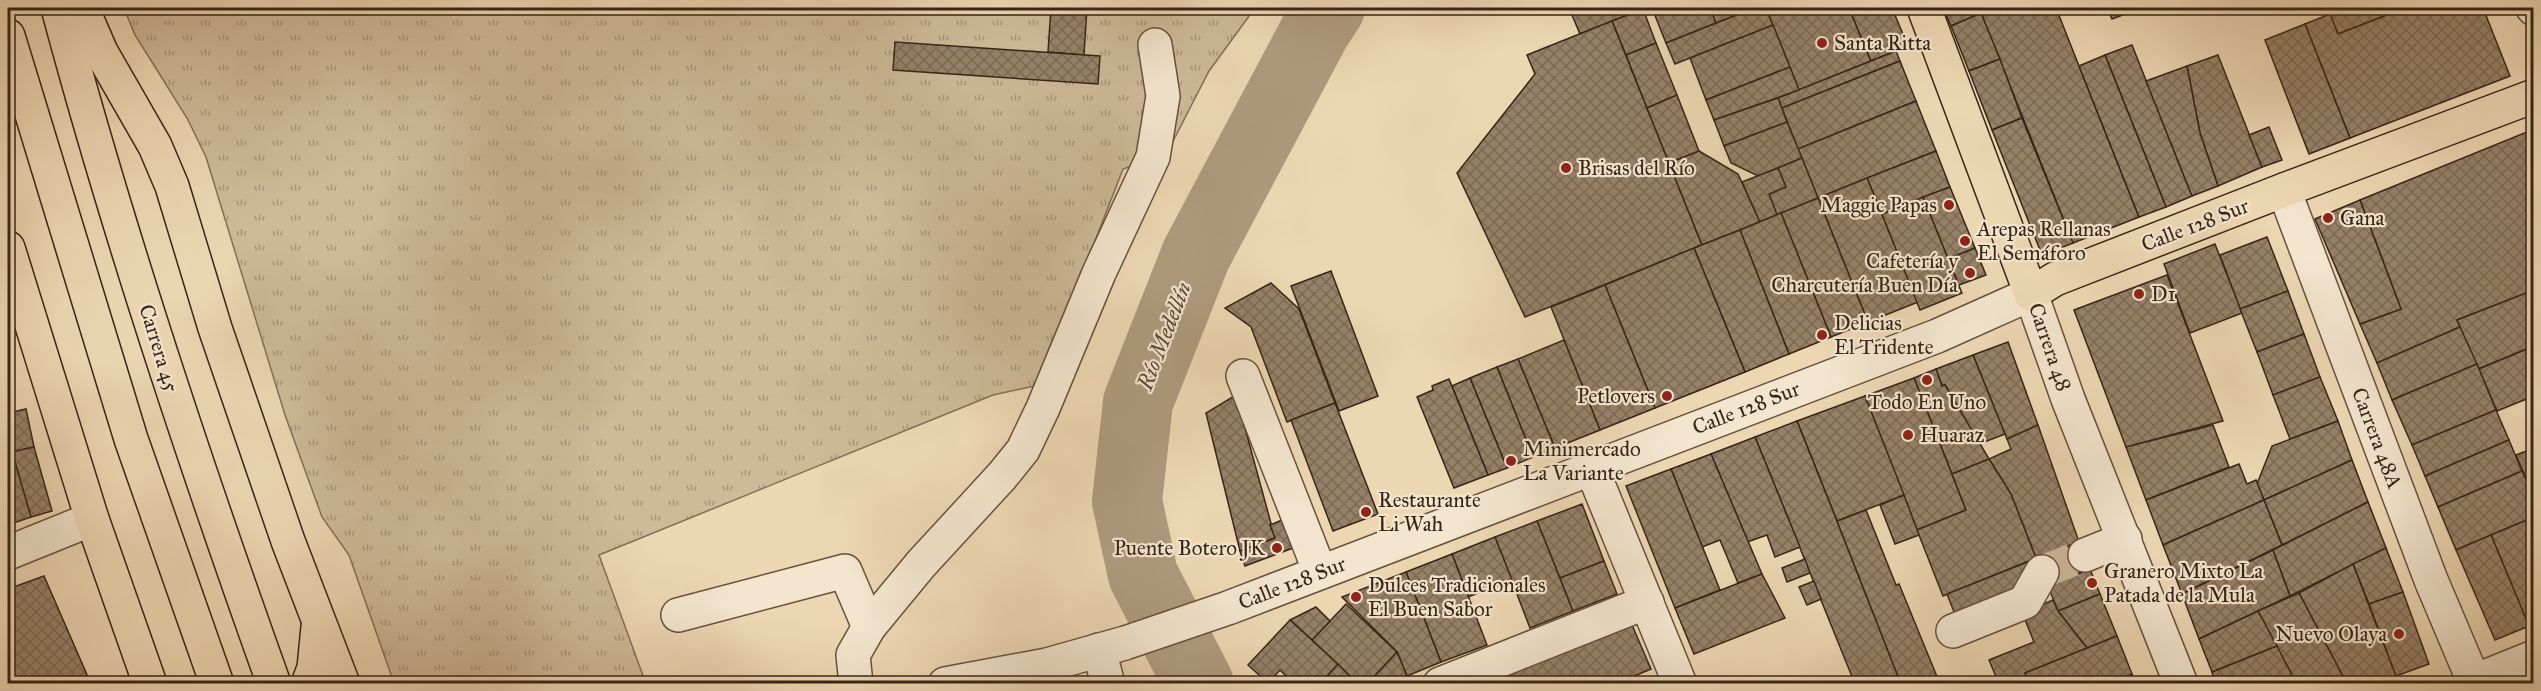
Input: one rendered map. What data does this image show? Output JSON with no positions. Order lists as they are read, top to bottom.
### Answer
{
  "streets": {
    "main road": ["Calle 128 Sur", "Carrera 48", "Carrera 45"],
    "street": ["Carrera 48A"]
  },
  "crossings": [
    ["Calle 128 Sur", "Carrera 48"],
    ["Calle 128 Sur", "Carrera 48A"]
  ],
  "water": ["Río Medellín"],
  "places": [
    "Santa Ritta",
    "Brisas del Río",
    "Maggic Papas",
    "Gana",
    "Arepas Rellanas El Semáforo",
    "Cafetería y Charcutería Buen Día",
    "D1",
    "Delicias El Tridente",
    "Todo En Uno",
    "Petlovers",
    "Huaraz",
    "Minimercado La Variante",
    "Restaurante Li Wah",
    "Puente Botero JK",
    "Granero Mixto La Patada de la Mula",
    "Dulces Tradicionales El Buen Sabor",
    "Nuevo Olaya"
  ]
}
